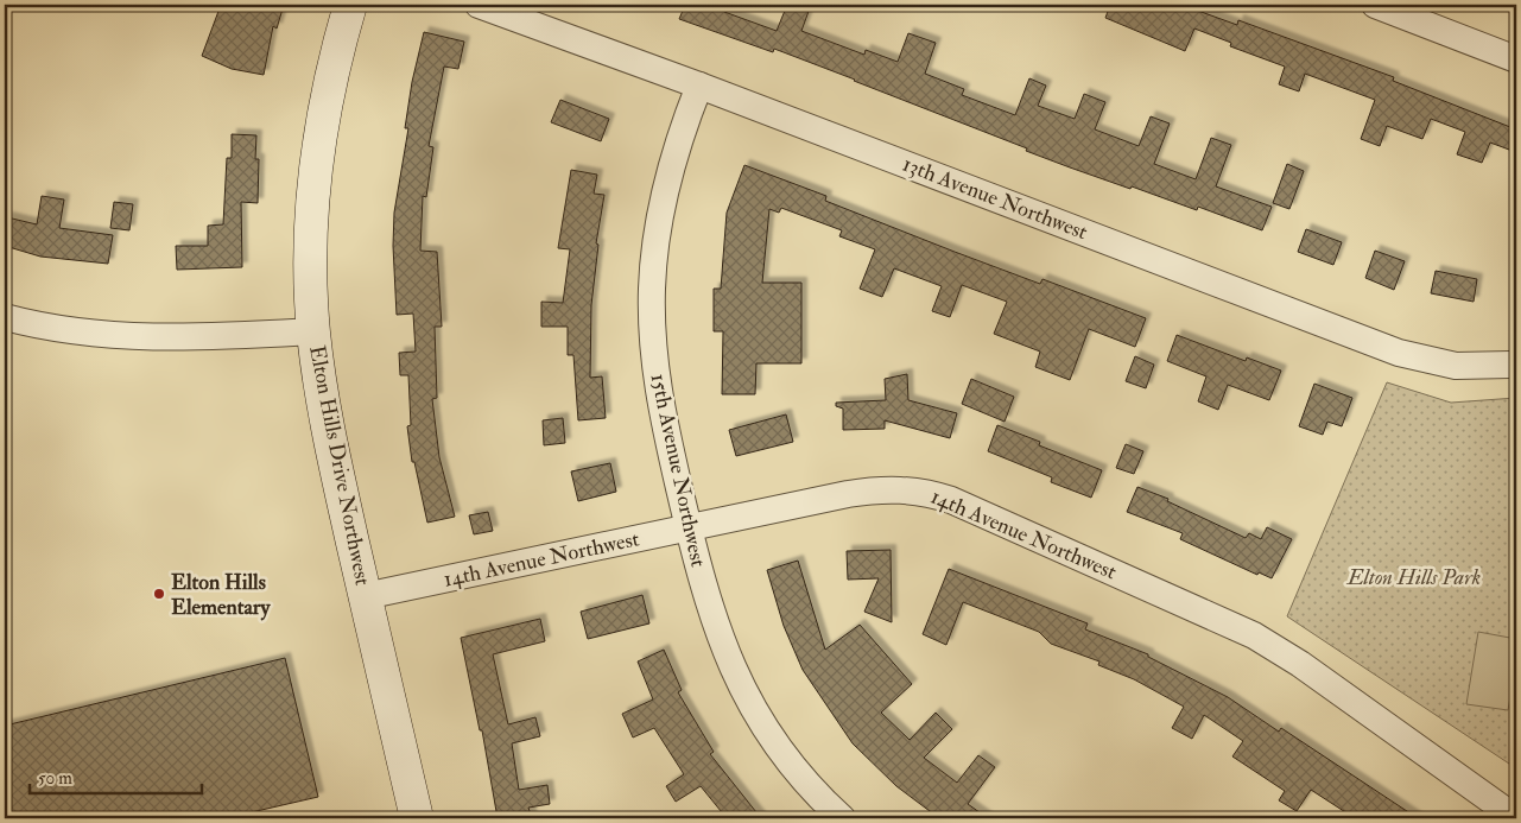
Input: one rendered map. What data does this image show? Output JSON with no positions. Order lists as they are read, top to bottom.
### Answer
{
  "streets": {
    "main road": ["Elton Hills Drive Northwest"],
    "street": ["13th Avenue Northwest", "15th Avenue Northwest", "14th Avenue Northwest"]
  },
  "crossings": [
    ["13th Avenue Northwest", "15th Avenue Northwest"],
    ["Elton Hills Drive Northwest", "14th Avenue Northwest"],
    ["15th Avenue Northwest", "14th Avenue Northwest"]
  ],
  "parks": ["Elton Hills Park"],
  "places": ["Elton Hills Elementary"],
  "scale_bar": "50 m"
}
